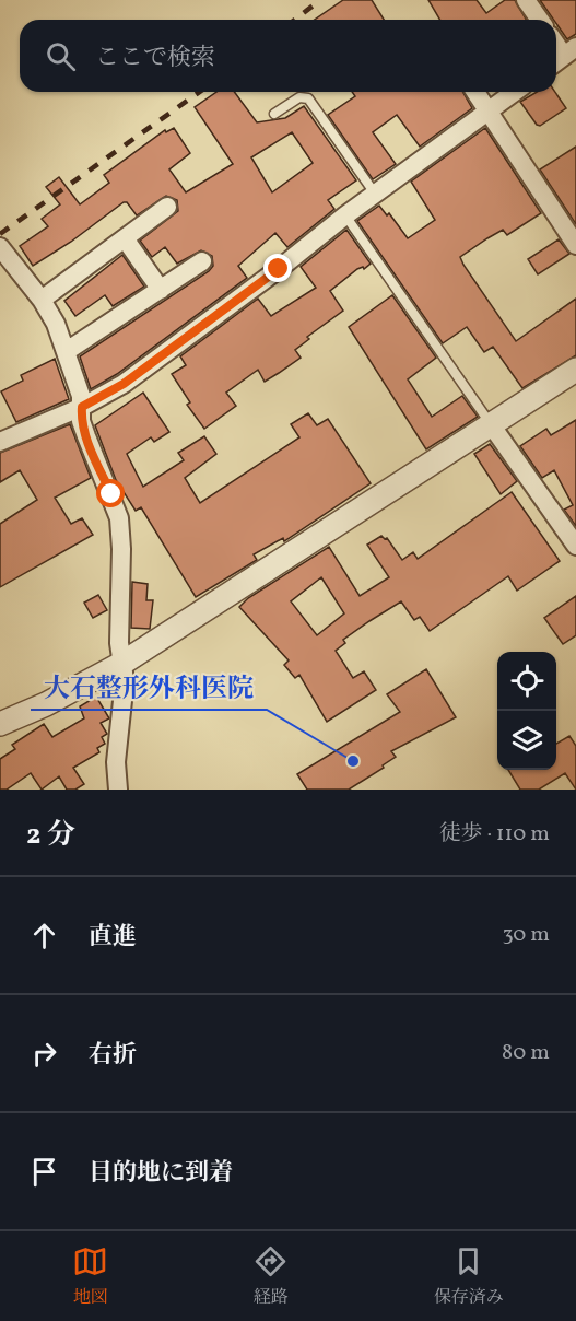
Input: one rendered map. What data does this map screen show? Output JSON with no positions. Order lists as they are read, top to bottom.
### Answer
{
  "places": ["大石整形外科医院"],
  "page": {
    "search": "ここで検索",
    "heading": ["2 分", "徒歩 · 110 m"],
    "list": [
      ["直進", "30 m"],
      ["右折", "80 m"],
      "目的地に到着"
    ],
    "nav": ["地図", "経路", "保存済み"]
  }
}
